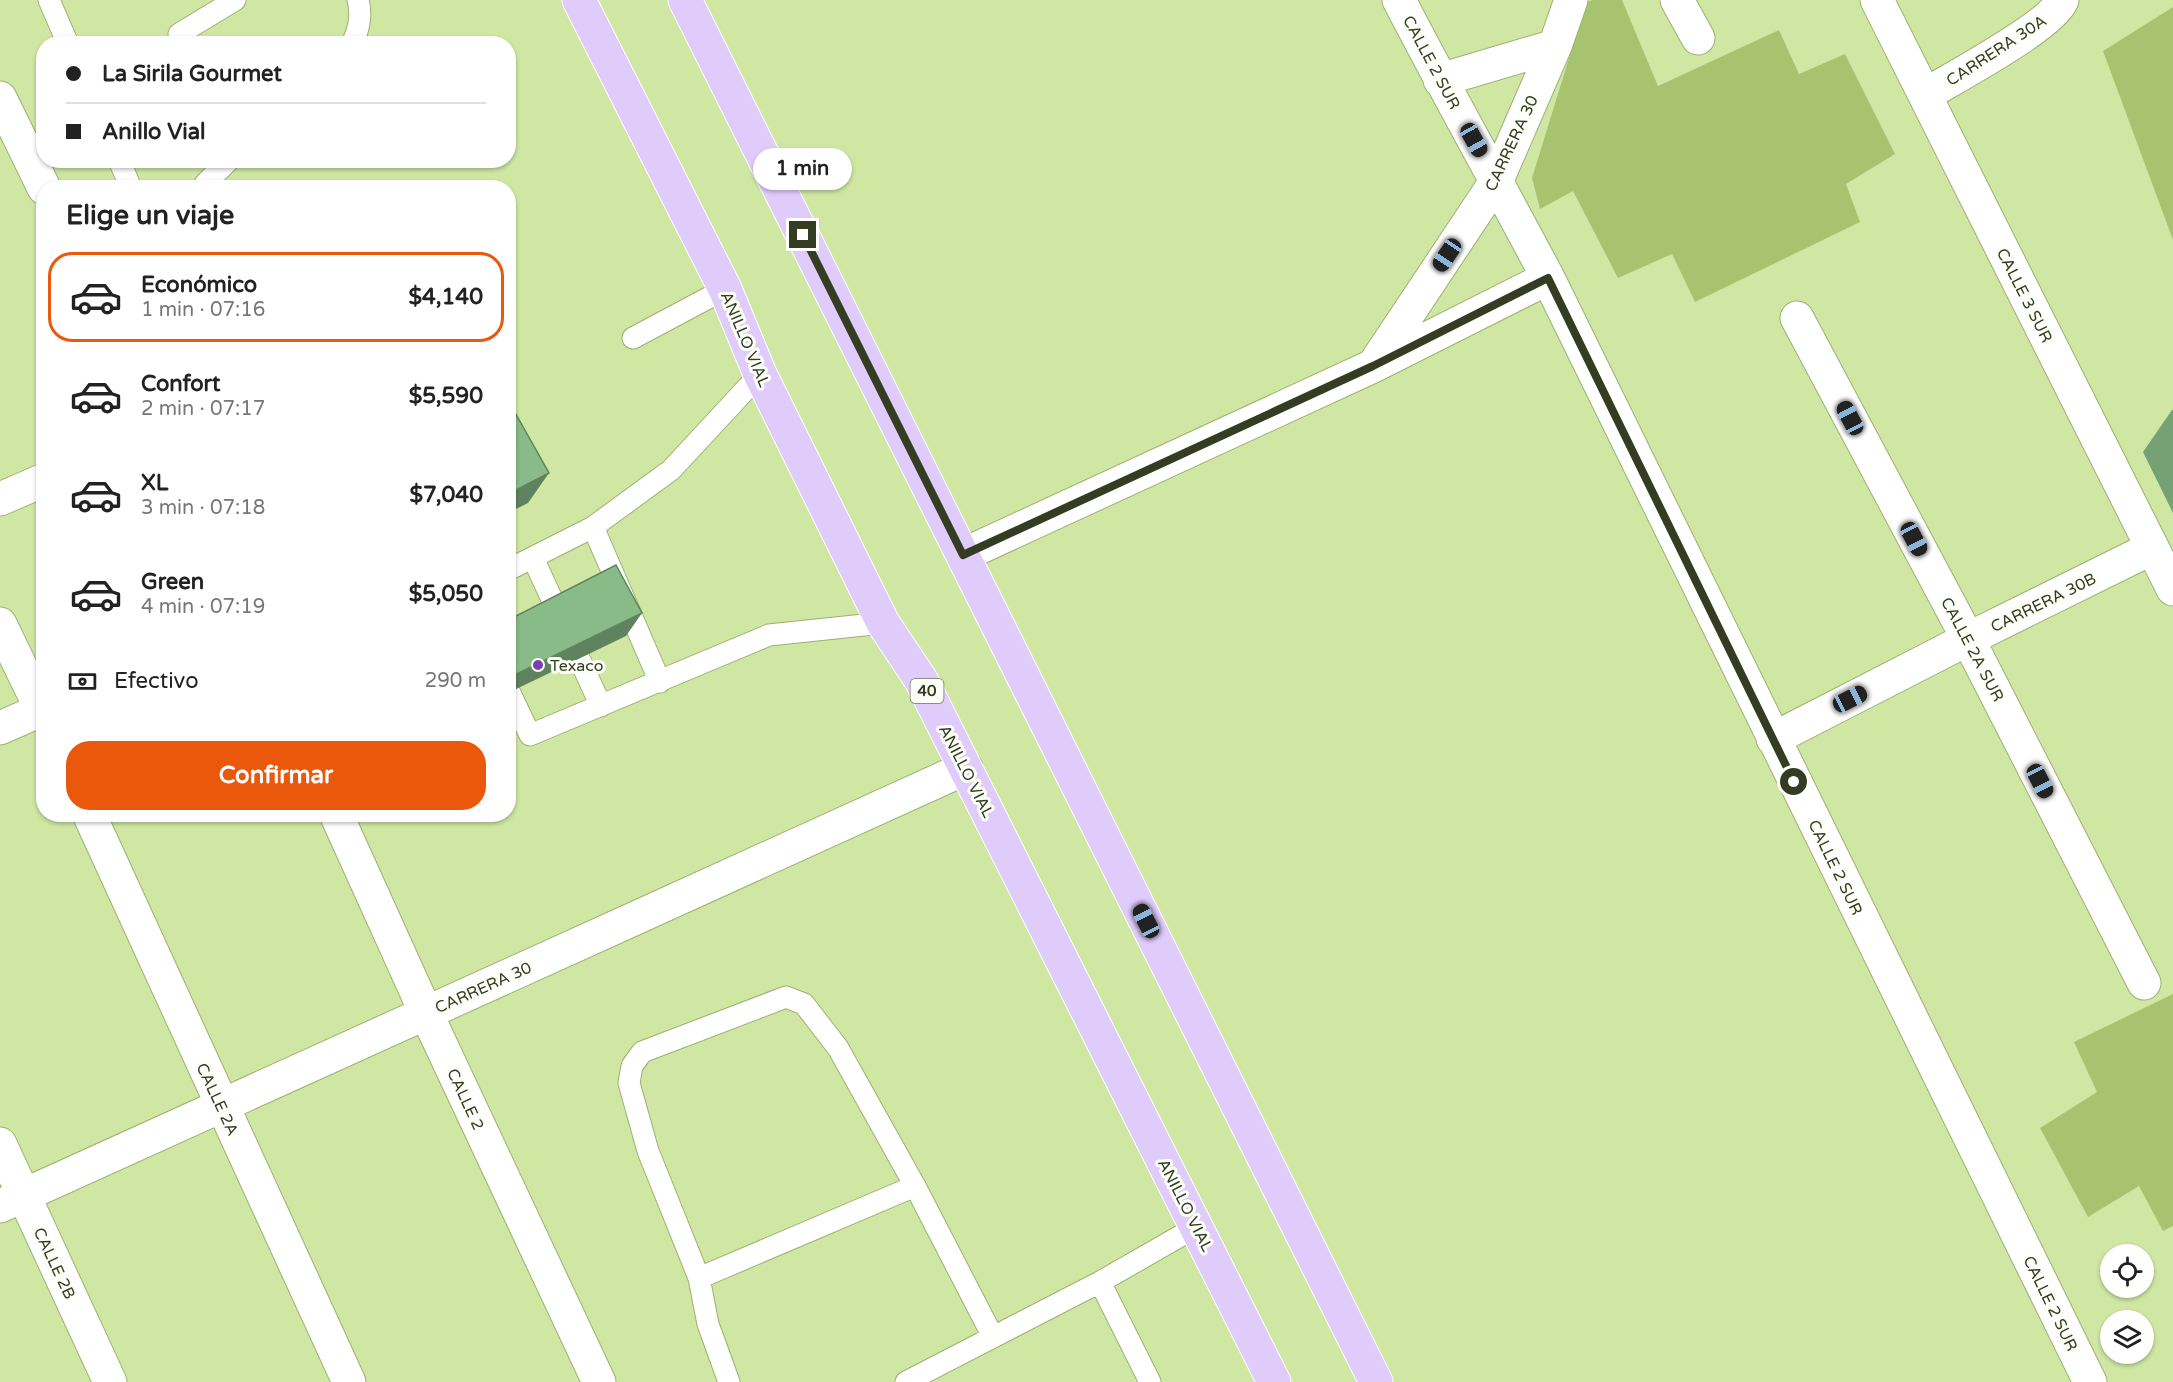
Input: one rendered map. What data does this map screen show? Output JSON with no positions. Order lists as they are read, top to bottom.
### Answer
{
  "streets": {
    "highway": ["ANILLO VIAL", "40"],
    "street": [
      "CARRERA 30A",
      "CALLE 2 SUR",
      "CARRERA 30",
      "CALLE 3 SUR",
      "CARRERA 30B",
      "CALLE 2A SUR",
      "CALLE 2A",
      "CALLE 2",
      "CALLE 2B"
    ]
  },
  "crossings": [
    ["CARRERA 30A", "CALLE 3 SUR"],
    ["CALLE 2 SUR", "CARRERA 30"],
    ["CALLE 2 SUR", "CARRERA 30B"],
    ["CARRERA 30", "ANILLO VIAL"],
    ["CARRERA 30", "CALLE 2A"],
    ["CARRERA 30", "CALLE 2"],
    ["CARRERA 30", "CALLE 2B"],
    ["CALLE 3 SUR", "CARRERA 30B"],
    ["CARRERA 30B", "CALLE 2A SUR"]
  ],
  "places": ["Texaco"],
  "page": {
    "banner": ["La Sirila Gourmet", "Anillo Vial"],
    "bubble": "1 min",
    "heading": "Elige un viaje",
    "list": [
      {
        "name": "Económico",
        "note": "1 min · 07:16",
        "value": "$4,140"
      },
      {
        "name": "Confort",
        "note": "2 min · 07:17",
        "value": "$5,590"
      },
      {
        "name": "XL",
        "note": "3 min · 07:18",
        "value": "$7,040"
      },
      {
        "name": "Green",
        "note": "4 min · 07:19",
        "value": "$5,050"
      }
    ],
    "pay": ["Efectivo", "290 m"],
    "buttons": "Confirmar"
  }
}
